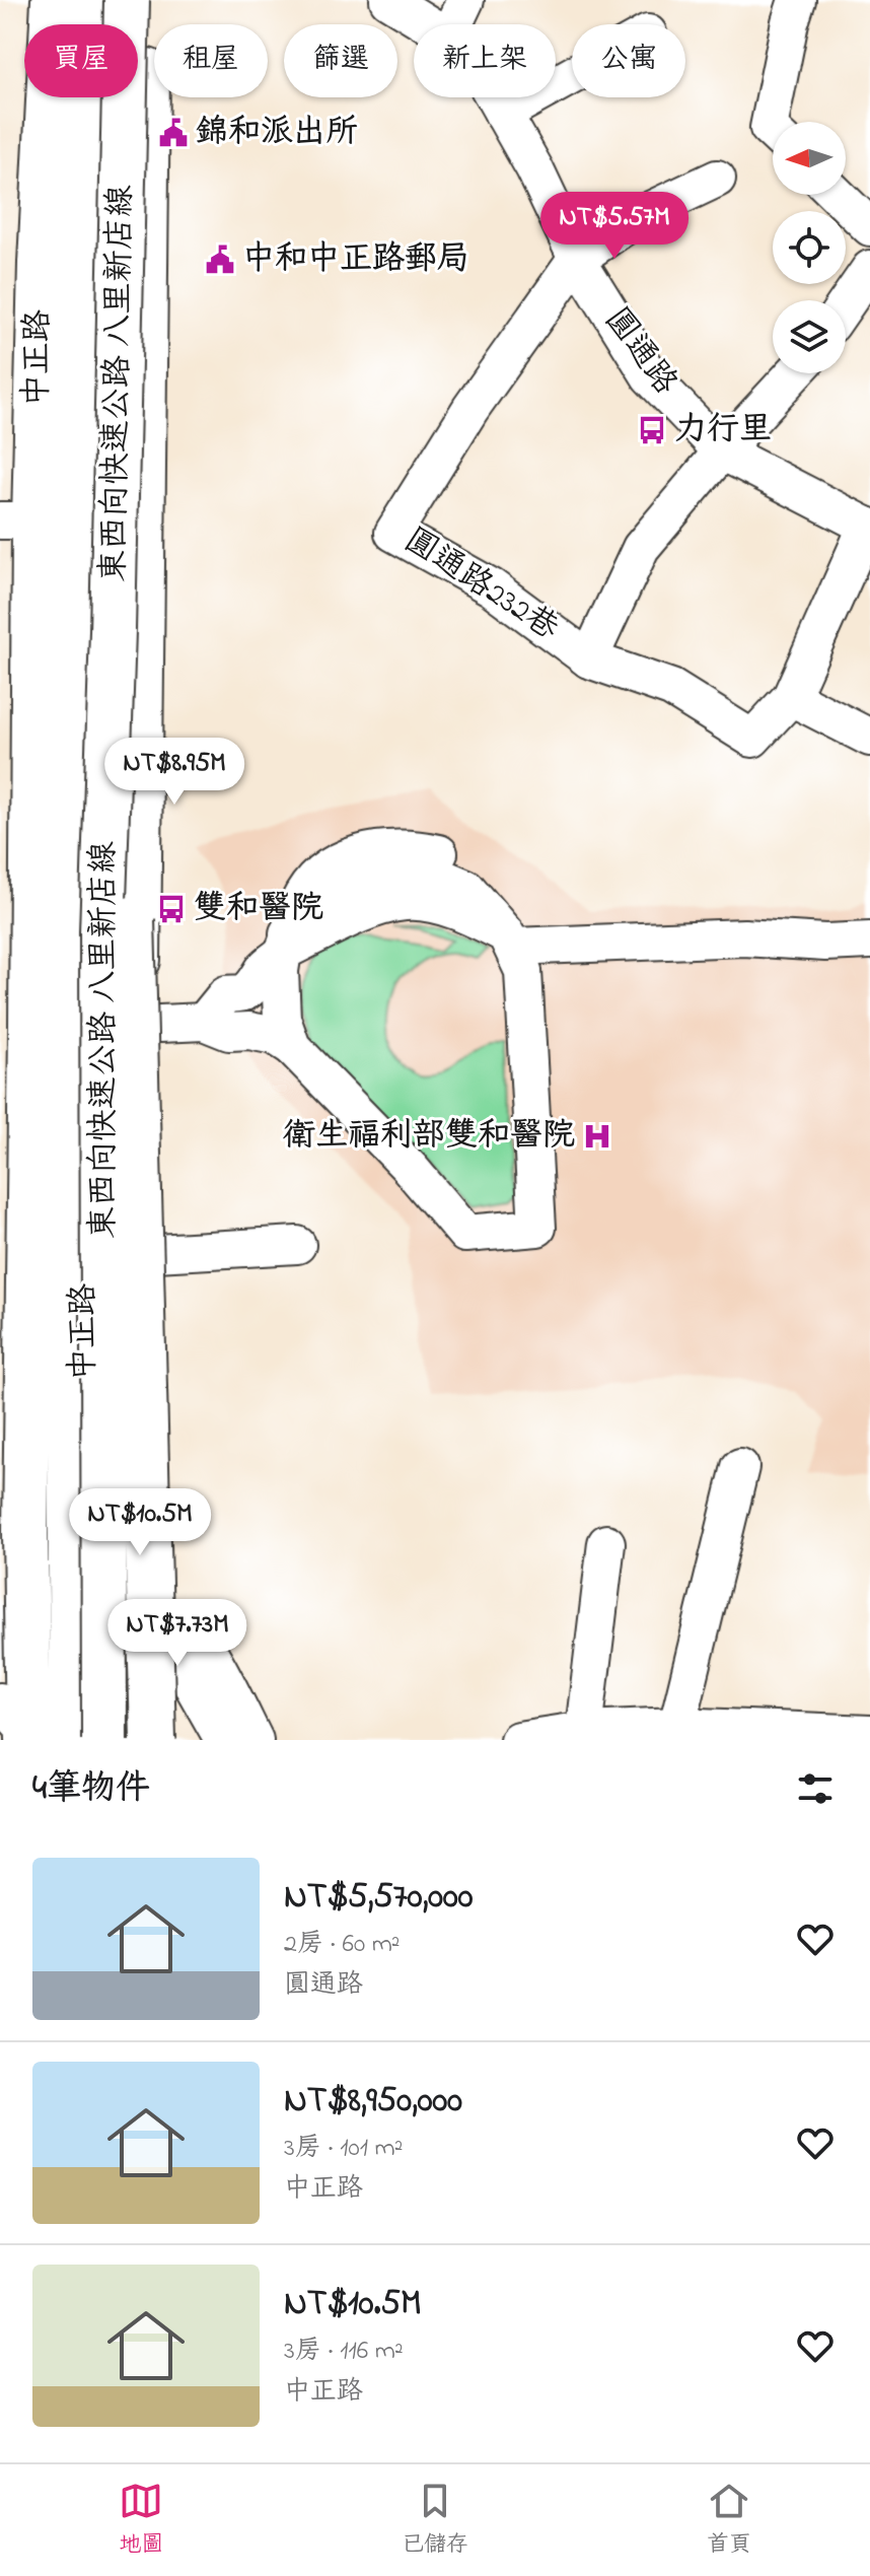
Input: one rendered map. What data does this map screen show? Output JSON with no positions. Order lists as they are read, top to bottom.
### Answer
{
  "streets": {
    "main road": ["中正路", "東西向快速公路 八里新店線"],
    "street": ["圓通路", "圓通路232巷"]
  },
  "crossings": [
    ["圓通路", "圓通路232巷"],
    ["中正路", "東西向快速公路 八里新店線"]
  ],
  "places": {
    "public building": ["錦和派出所", "中和中正路郵局"],
    "bus stop": ["力行里", "雙和醫院"],
    "hospital": ["衛生福利部雙和醫院"]
  },
  "north": "left",
  "page": {
    "chip": [
      "買屋",
      "租屋",
      "篩選",
      "新上架",
      "公寓"
    ],
    "price": [
      "NT$5.57M",
      "NT$8.95M",
      "NT$10.5M",
      "NT$7.73M"
    ],
    "heading": "4筆物件",
    "list": [
      {
        "name": "NT$5,570,000",
        "note": "2房 · 60 m² · 圓通路"
      },
      {
        "name": "NT$8,950,000",
        "note": "3房 · 101 m² · 中正路"
      },
      {
        "name": "NT$10.5M",
        "note": "3房 · 116 m² · 中正路"
      }
    ],
    "tabs": ["地圖", "已儲存", "首頁"]
  }
}
